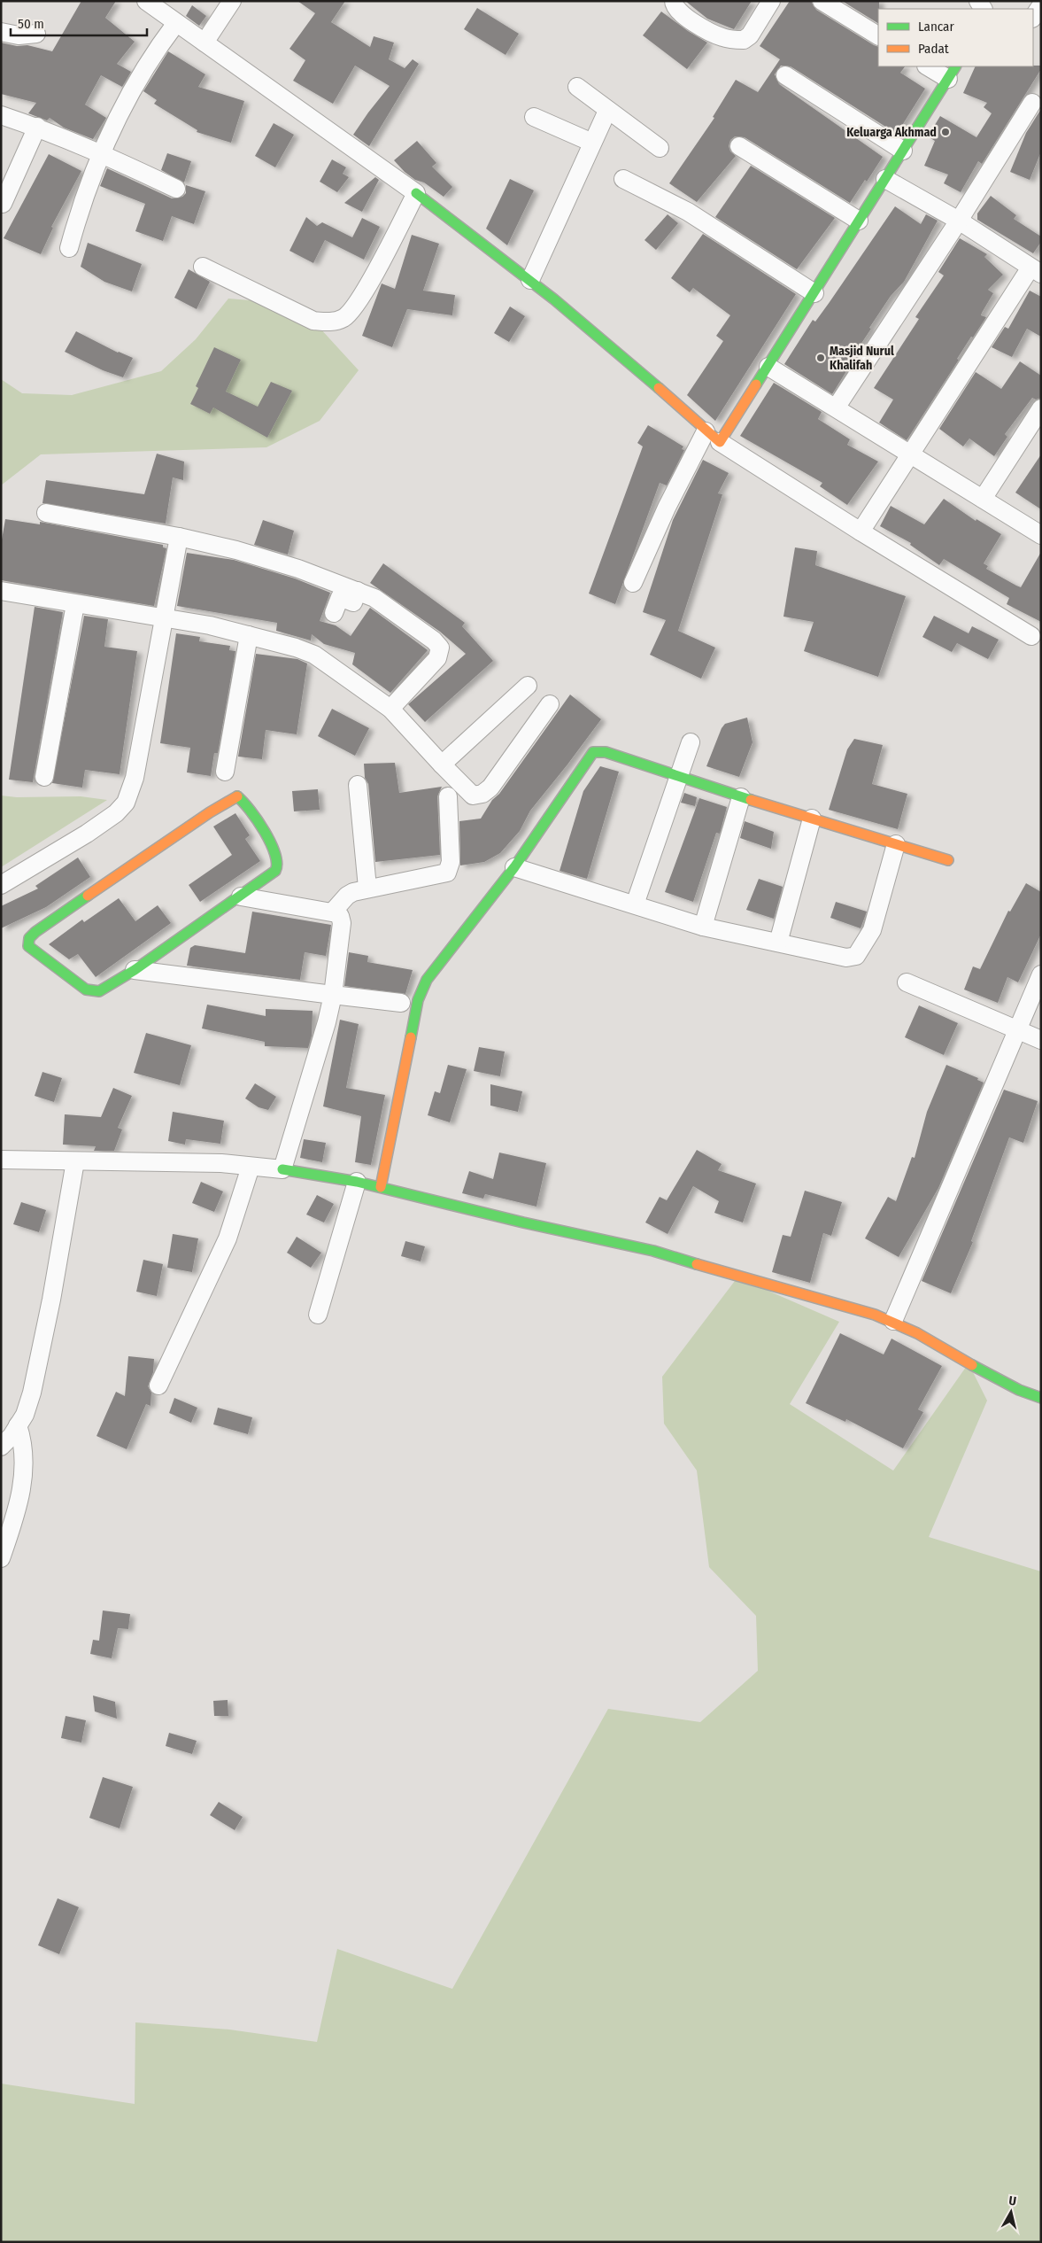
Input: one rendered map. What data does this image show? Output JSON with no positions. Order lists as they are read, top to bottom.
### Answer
{
  "places": ["Keluarga Akhmad", "Masjid Nurul Khalifah"],
  "legend": ["Lancar", "Padat"],
  "scale_bar": "50 m",
  "north": "top"
}
